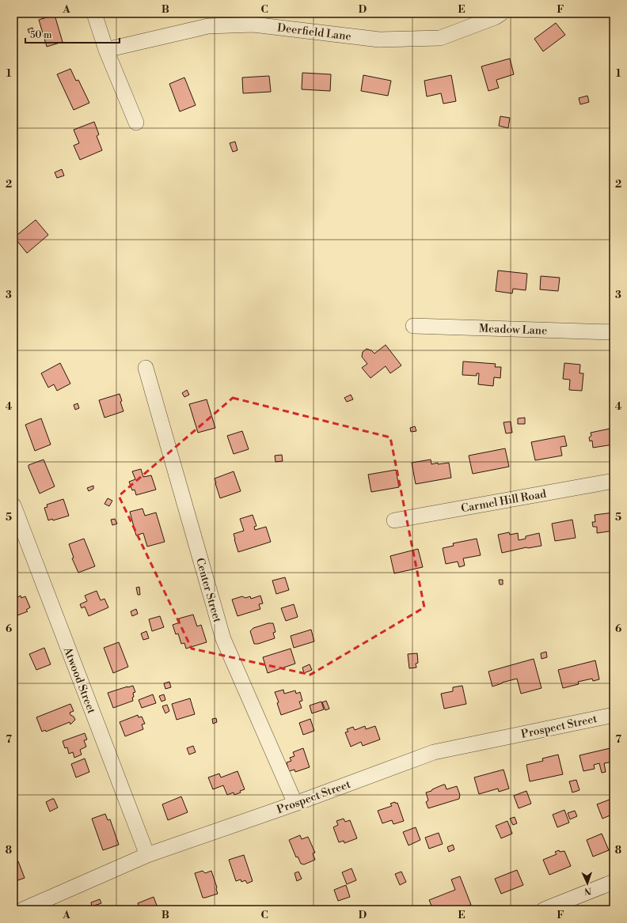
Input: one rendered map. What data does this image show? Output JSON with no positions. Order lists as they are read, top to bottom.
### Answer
{
  "streets": {
    "street": [
      "Deerfield Lane",
      "Meadow Lane",
      "Carmel Hill Road",
      "Center Street",
      "Atwood Street",
      "Prospect Street"
    ]
  },
  "crossings": [
    ["Center Street", "Prospect Street"],
    ["Atwood Street", "Prospect Street"]
  ],
  "scale_bar": "50 m",
  "north": "bottom",
  "grid": {
    "columns": [
      "A",
      "B",
      "C",
      "D",
      "E",
      "F"
    ],
    "rows": [
      "1",
      "2",
      "3",
      "4",
      "5",
      "6",
      "7",
      "8"
    ]
  }
}
